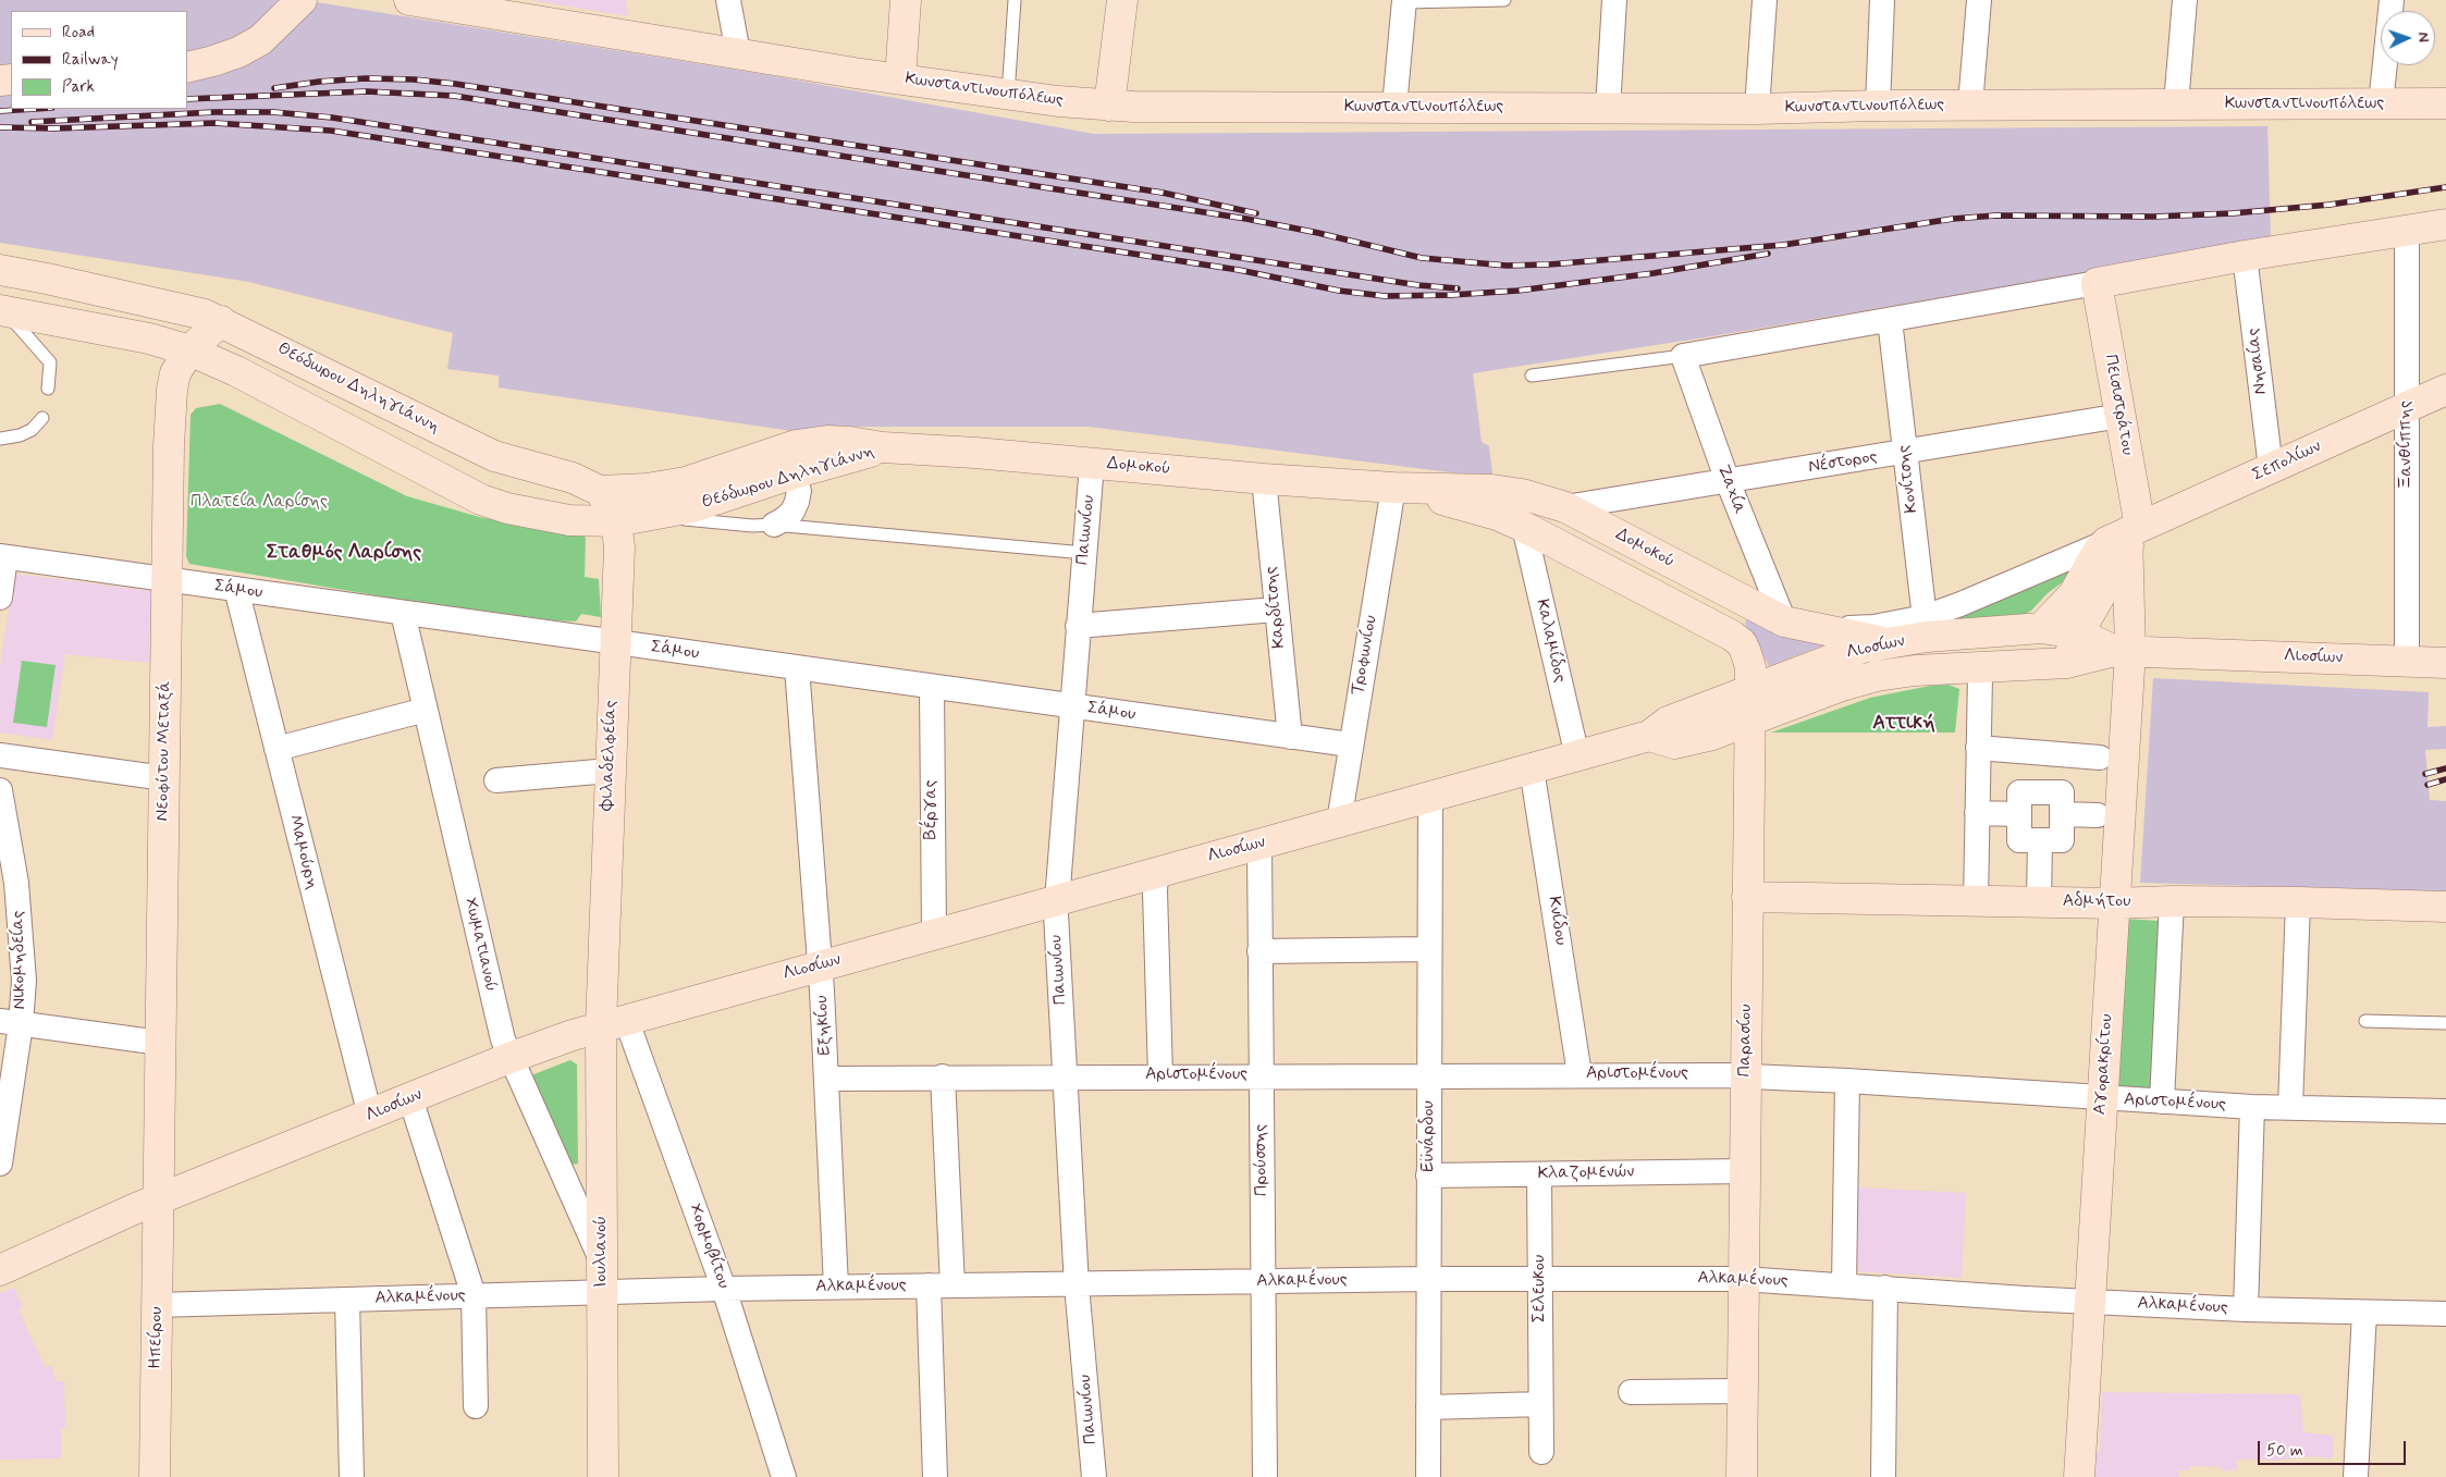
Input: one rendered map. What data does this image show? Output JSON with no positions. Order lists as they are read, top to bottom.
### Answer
{
  "streets": {
    "main road": [
      "Κωνσταντινουπόλεως",
      "Θεόδωρου Δηληγιάννη",
      "Πεισιστράτου",
      "Σεπολίων",
      "Δομοκού",
      "Λιοσίων",
      "Νεοφύτου Μεταξά",
      "Φιλαδελφείας",
      "Αδμήτου",
      "Παρασίου",
      "Αγορακρίτου",
      "Ιουλιανού",
      "Ηπείρου"
    ],
    "street": [
      "Νησαίας",
      "Ξανθίππης",
      "Νέστορος",
      "Κονίτσης",
      "Ζαχία",
      "Παιωνίου",
      "Σάμου",
      "Καρδίτσης",
      "Καλαμίδος",
      "Τροφωνίου",
      "Βέργας",
      "Μαμούρη",
      "Κνίδου",
      "Χωματιανού",
      "Νικομηδείας",
      "Εξηκίου",
      "Αριστομένους",
      "Εϋνάρδου",
      "Προύσσης",
      "Κλαζομενών",
      "Χορμοβίτου",
      "Αλκαμένους",
      "Σελευκου"
    ]
  },
  "crossings": [
    ["Νησαίας", "Σεπολίων"],
    ["Θεόδωρου Δηληγιάννη", "Δομοκού"],
    ["Θεόδωρου Δηληγιάννη", "Νεοφύτου Μεταξά"],
    ["Θεόδωρου Δηληγιάννη", "Φιλαδελφείας"],
    ["Πεισιστράτου", "Σεπολίων"],
    ["Πεισιστράτου", "Νέστορος"],
    ["Πεισιστράτου", "Λιοσίων"],
    ["Πεισιστράτου", "Αγορακρίτου"],
    ["Ξανθίππης", "Σεπολίων"],
    ["Ξανθίππης", "Λιοσίων"],
    ["Σεπολίων", "Δομοκού"],
    ["Σεπολίων", "Κονίτσης"],
    ["Σεπολίων", "Λιοσίων"],
    ["Νέστορος", "Δομοκού"],
    ["Νέστορος", "Κονίτσης"],
    ["Νέστορος", "Ζαχία"],
    ["Δομοκού", "Ζαχία"],
    ["Δομοκού", "Παιωνίου"],
    ["Δομοκού", "Καρδίτσης"],
    ["Δομοκού", "Καλαμίδος"],
    ["Δομοκού", "Λιοσίων"],
    ["Δομοκού", "Τροφωνίου"],
    ["Δομοκού", "Παρασίου"],
    ["Κονίτσης", "Λιοσίων"],
    ["Παιωνίου", "Σάμου"],
    ["Παιωνίου", "Λιοσίων"],
    ["Παιωνίου", "Αριστομένους"],
    ["Παιωνίου", "Αλκαμένους"],
    ["Σάμου", "Καρδίτσης"],
    ["Σάμου", "Τροφωνίου"],
    ["Σάμου", "Νεοφύτου Μεταξά"],
    ["Σάμου", "Φιλαδελφείας"],
    ["Σάμου", "Βέργας"],
    ["Σάμου", "Μαμούρη"],
    ["Σάμου", "Χωματιανού"],
    ["Σάμου", "Εξηκίου"],
    ["Καλαμίδος", "Λιοσίων"],
    ["Λιοσίων", "Τροφωνίου"],
    ["Λιοσίων", "Νεοφύτου Μεταξά"],
    ["Λιοσίων", "Φιλαδελφείας"],
    ["Λιοσίων", "Βέργας"],
    ["Λιοσίων", "Μαμούρη"],
    ["Λιοσίων", "Κνίδου"],
    ["Λιοσίων", "Χωματιανού"],
    ["Λιοσίων", "Εξηκίου"],
    ["Λιοσίων", "Παρασίου"],
    ["Λιοσίων", "Αγορακρίτου"],
    ["Λιοσίων", "Εϋνάρδου"],
    ["Λιοσίων", "Προύσσης"],
    ["Λιοσίων", "Χορμοβίτου"],
    ["Λιοσίων", "Ιουλιανού"],
    ["Λιοσίων", "Ηπείρου"],
    ["Νεοφύτου Μεταξά", "Ηπείρου"],
    ["Φιλαδελφείας", "Χορμοβίτου"],
    ["Φιλαδελφείας", "Ιουλιανού"],
    ["Αδμήτου", "Παρασίου"],
    ["Αδμήτου", "Αγορακρίτου"],
    ["Κνίδου", "Αριστομένους"],
    ["Χωματιανού", "Ιουλιανού"],
    ["Εξηκίου", "Αριστομένους"],
    ["Εξηκίου", "Αλκαμένους"],
    ["Παρασίου", "Αριστομένους"],
    ["Παρασίου", "Κλαζομενών"],
    ["Παρασίου", "Αλκαμένους"],
    ["Αγορακρίτου", "Αριστομένους"],
    ["Αγορακρίτου", "Αλκαμένους"],
    ["Αριστομένους", "Εϋνάρδου"],
    ["Αριστομένους", "Προύσσης"],
    ["Εϋνάρδου", "Κλαζομενών"],
    ["Εϋνάρδου", "Αλκαμένους"],
    ["Προύσσης", "Αλκαμένους"],
    ["Κλαζομενών", "Σελευκου"],
    ["Χορμοβίτου", "Ιουλιανού"],
    ["Χορμοβίτου", "Αλκαμένους"],
    ["Ιουλιανού", "Αλκαμένους"],
    ["Αλκαμένους", "Σελευκου"],
    ["Αλκαμένους", "Ηπείρου"]
  ],
  "districts": ["Σταθμός Λαρίσης", "Αττική"],
  "parks": ["Πλατεία Λαρίσης"],
  "legend": ["Road", "Railway", "Park"],
  "scale_bar": "50 m",
  "north": "right"
}
